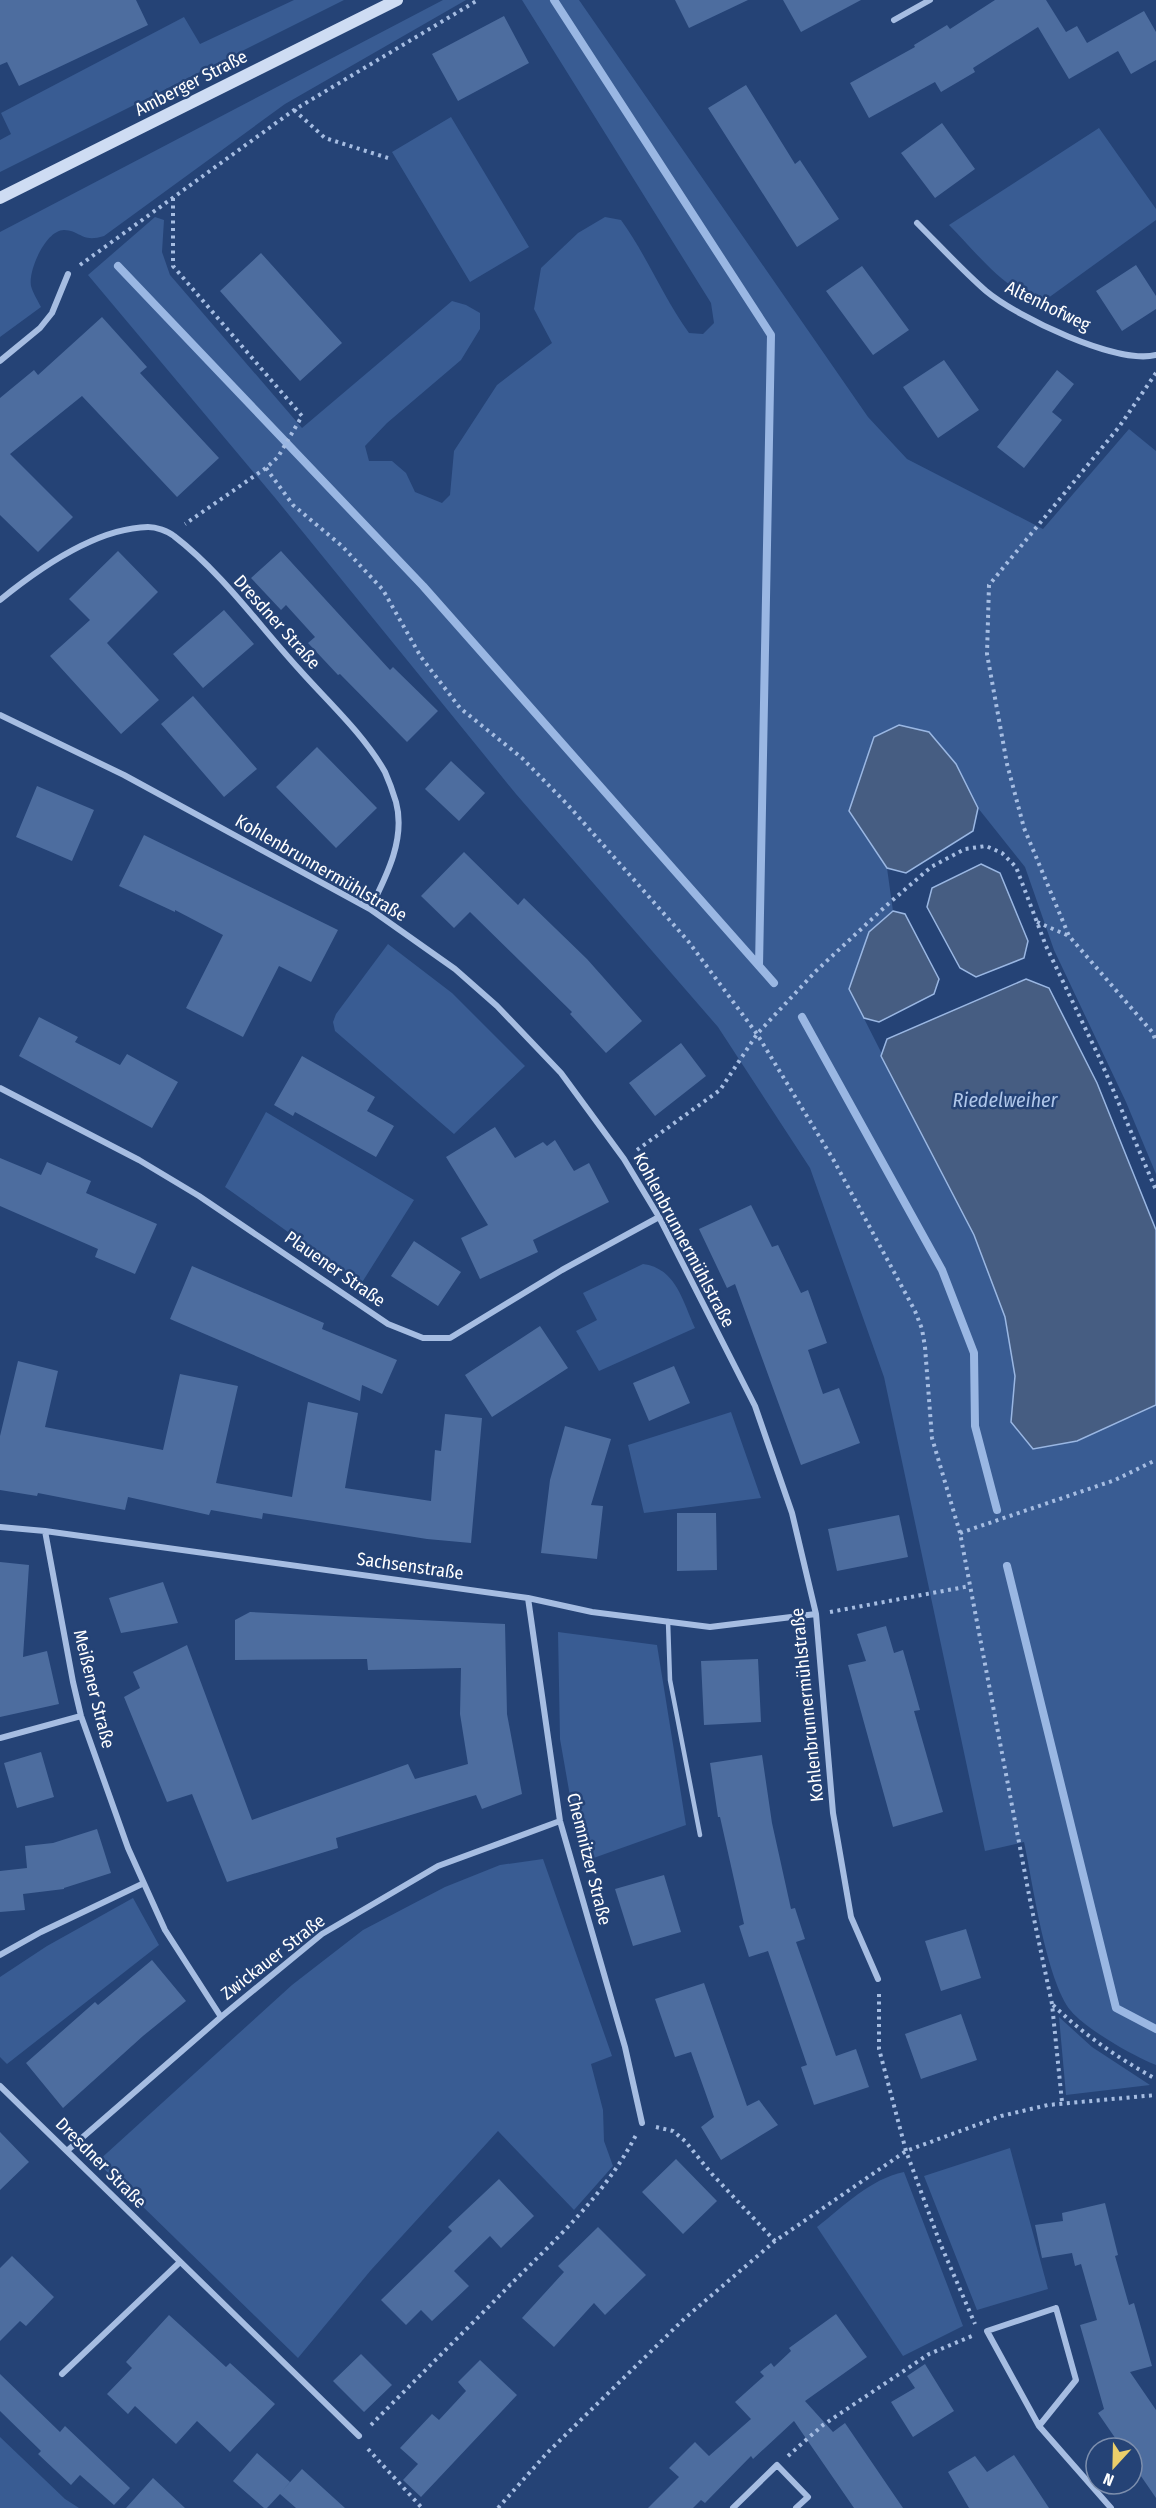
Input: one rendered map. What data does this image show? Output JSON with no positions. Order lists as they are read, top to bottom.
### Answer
{
  "streets": {
    "main road": ["Amberger Straße"],
    "street": [
      "Altenhofweg",
      "Dresdner Straße",
      "Kohlenbrunnermühlstraße",
      "Plauener Straße",
      "Sachsenstraße",
      "Meißener Straße",
      "Chemnitzer Straße",
      "Zwickauer Straße"
    ]
  },
  "crossings": [
    ["Dresdner Straße", "Kohlenbrunnermühlstraße"],
    ["Dresdner Straße", "Zwickauer Straße"],
    ["Kohlenbrunnermühlstraße", "Plauener Straße"],
    ["Kohlenbrunnermühlstraße", "Sachsenstraße"],
    ["Sachsenstraße", "Meißener Straße"],
    ["Sachsenstraße", "Chemnitzer Straße"],
    ["Meißener Straße", "Zwickauer Straße"],
    ["Chemnitzer Straße", "Zwickauer Straße"]
  ],
  "water": ["Riedelweiher"],
  "north": "bottom"
}
